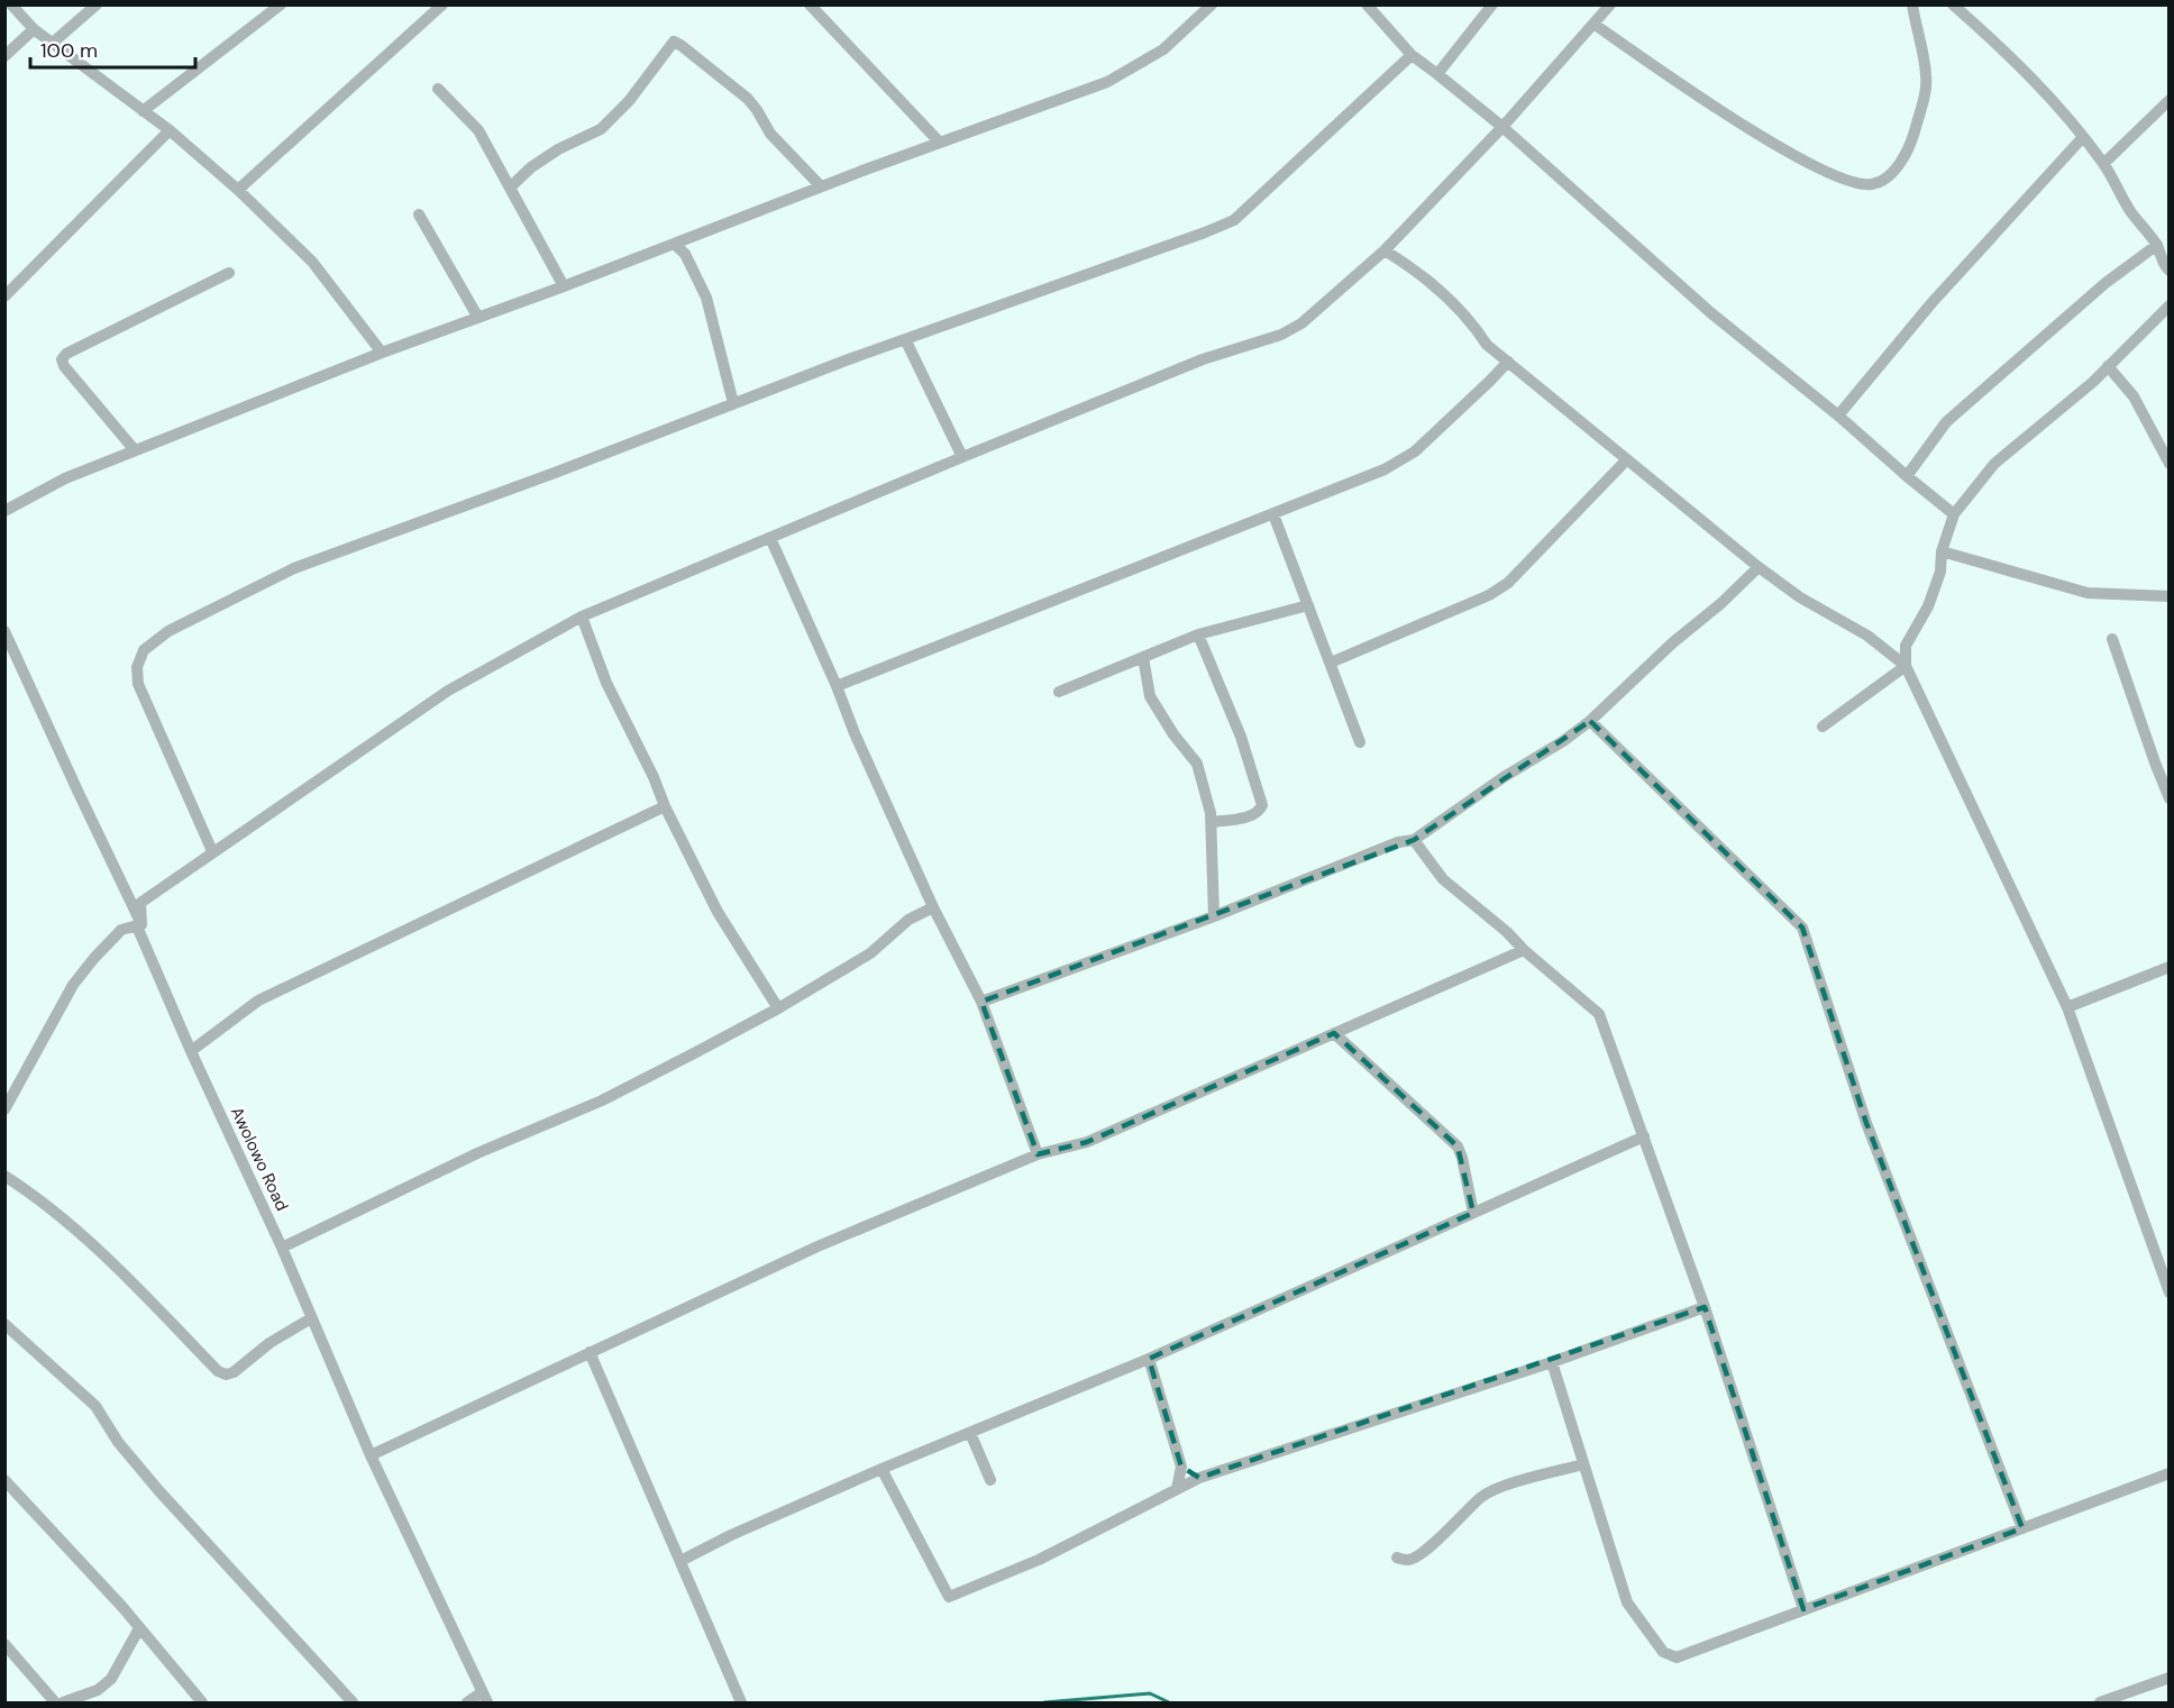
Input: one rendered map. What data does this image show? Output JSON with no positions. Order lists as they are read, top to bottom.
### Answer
{
  "streets": {
    "street": ["Awolowo Road"]
  },
  "scale_bar": "100 m"
}
